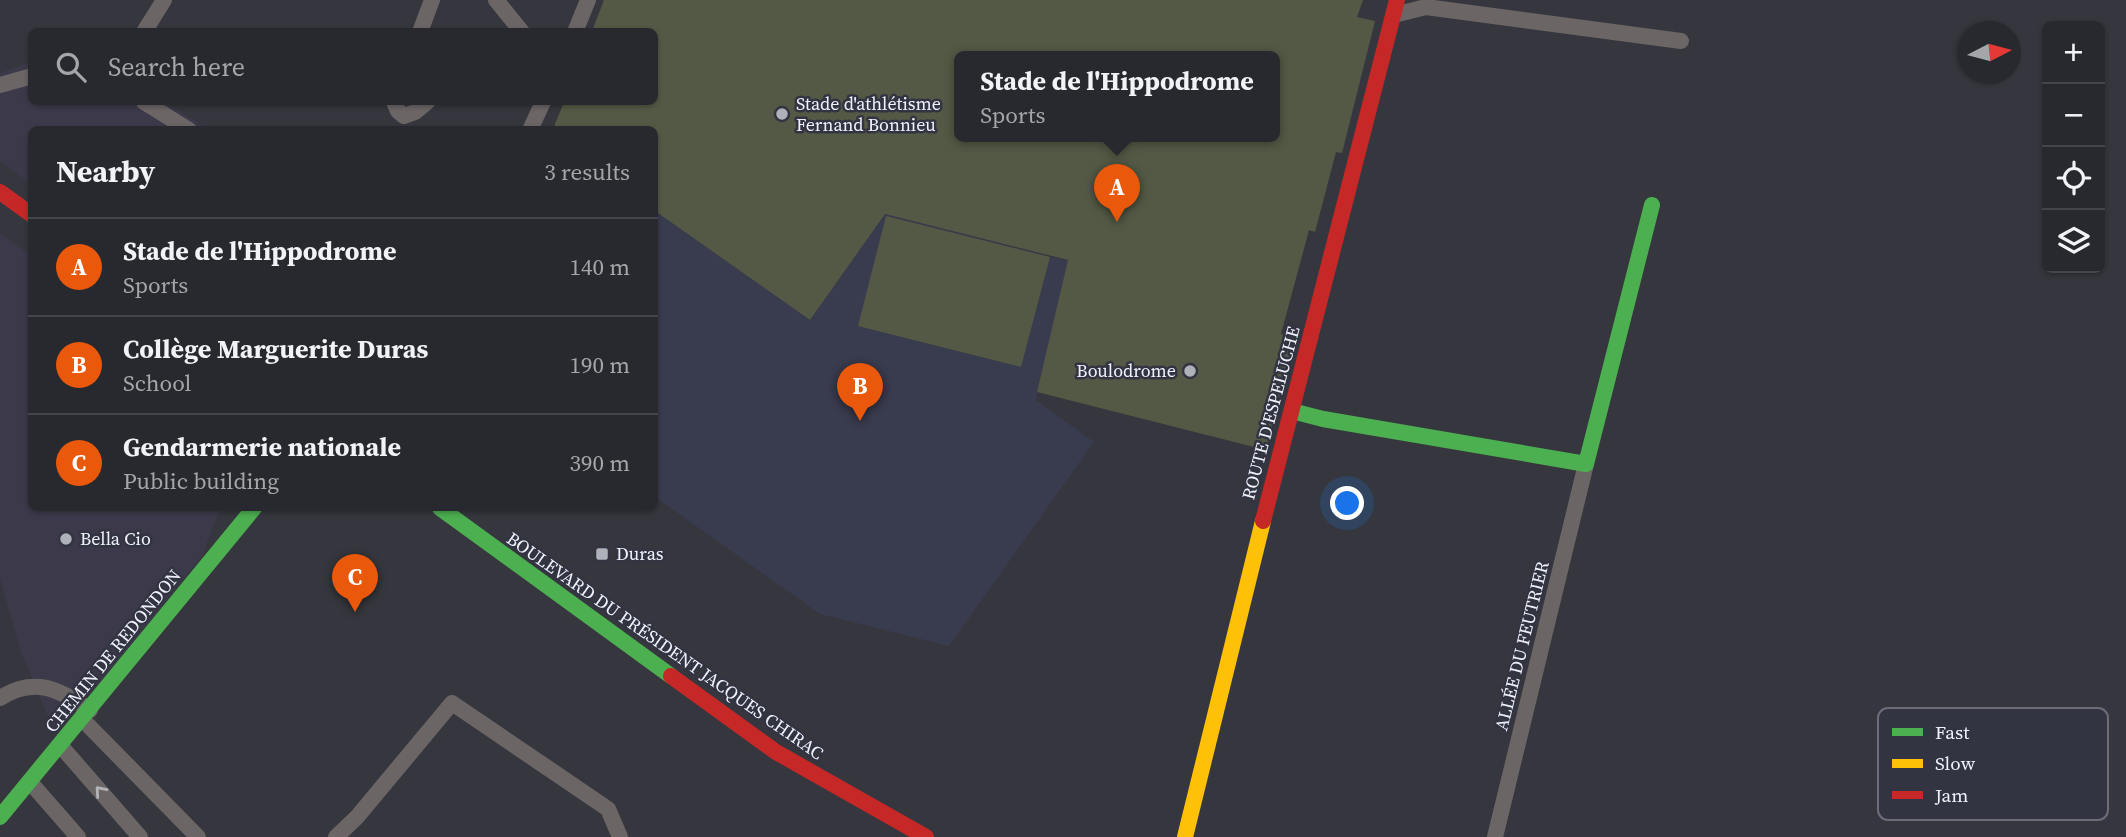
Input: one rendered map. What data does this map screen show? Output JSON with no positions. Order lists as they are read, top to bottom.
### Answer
{
  "streets": {
    "street": [
      "ROUTE D'ESPELUCHE",
      "BOULEVARD DU PRÉSIDENT JACQUES CHIRAC",
      "ALLÉE DU FEUTRIER",
      "CHEMIN DE REDONDON"
    ]
  },
  "places": {
    "other": ["Stade d'athlétisme Fernand Bonnieu", "Boulodrome", "Bella Cio"],
    "transit": ["Duras"]
  },
  "legend": ["Fast", "Slow", "Jam"],
  "north": "right",
  "page": {
    "map_buttons": ["+", "−"],
    "search": "Search here",
    "popup": ["Stade de l'Hippodrome", "Sports"],
    "heading": ["Nearby", "3 results"],
    "pins": ["A", "B", "C"],
    "list": [
      {
        "mark": "A",
        "name": "Stade de l'Hippodrome",
        "note": "Sports",
        "value": "140 m"
      },
      {
        "mark": "B",
        "name": "Collège Marguerite Duras",
        "note": "School",
        "value": "190 m"
      },
      {
        "mark": "C",
        "name": "Gendarmerie nationale",
        "note": "Public building",
        "value": "390 m"
      }
    ]
  }
}
